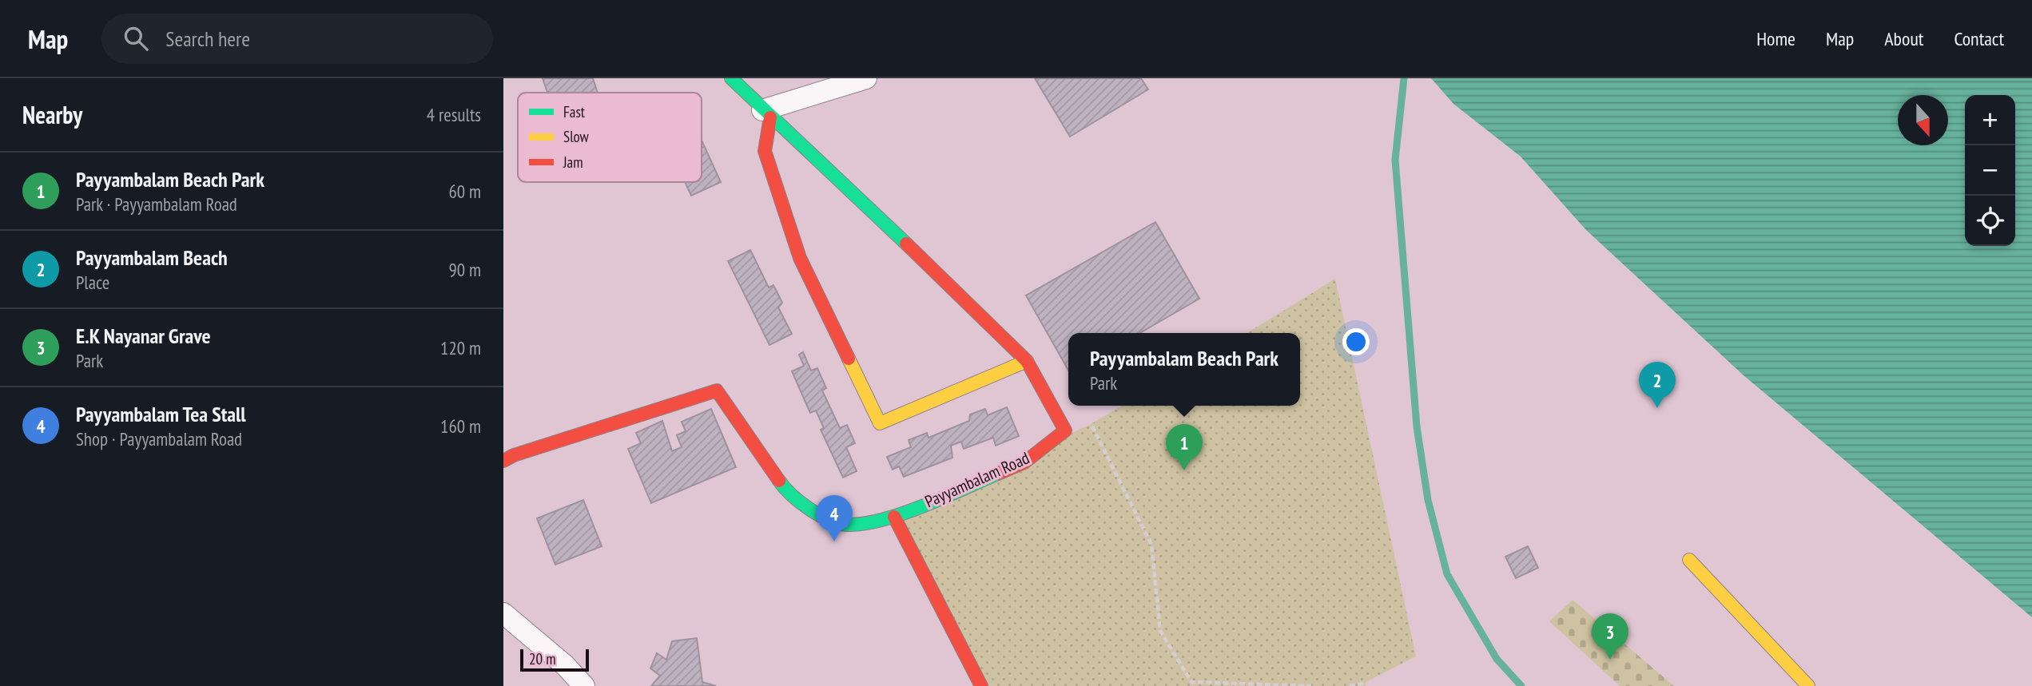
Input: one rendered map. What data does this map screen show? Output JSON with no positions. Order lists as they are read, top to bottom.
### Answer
{
  "streets": {
    "street": ["Payyambalam Road"]
  },
  "legend": ["Fast", "Slow", "Jam"],
  "scale_bar": "20 m",
  "north": "bottom",
  "page": {
    "header": "Map",
    "search": "Search here",
    "nav": [
      "Home",
      "Map",
      "About",
      "Contact"
    ],
    "heading": ["Nearby", "4 results"],
    "map_buttons": ["+", "−"],
    "list": [
      {
        "mark": "1",
        "name": "Payyambalam Beach Park",
        "note": "Park · Payyambalam Road",
        "value": "60 m"
      },
      {
        "mark": "2",
        "name": "Payyambalam Beach",
        "note": "Place",
        "value": "90 m"
      },
      {
        "mark": "3",
        "name": "E.K Nayanar Grave",
        "note": "Park",
        "value": "120 m"
      },
      {
        "mark": "4",
        "name": "Payyambalam Tea Stall",
        "note": "Shop · Payyambalam Road",
        "value": "160 m"
      }
    ],
    "popup": ["Payyambalam Beach Park", "Park"],
    "pins": [
      "2",
      "1",
      "4",
      "3"
    ],
    "scale": "20 m"
  }
}
